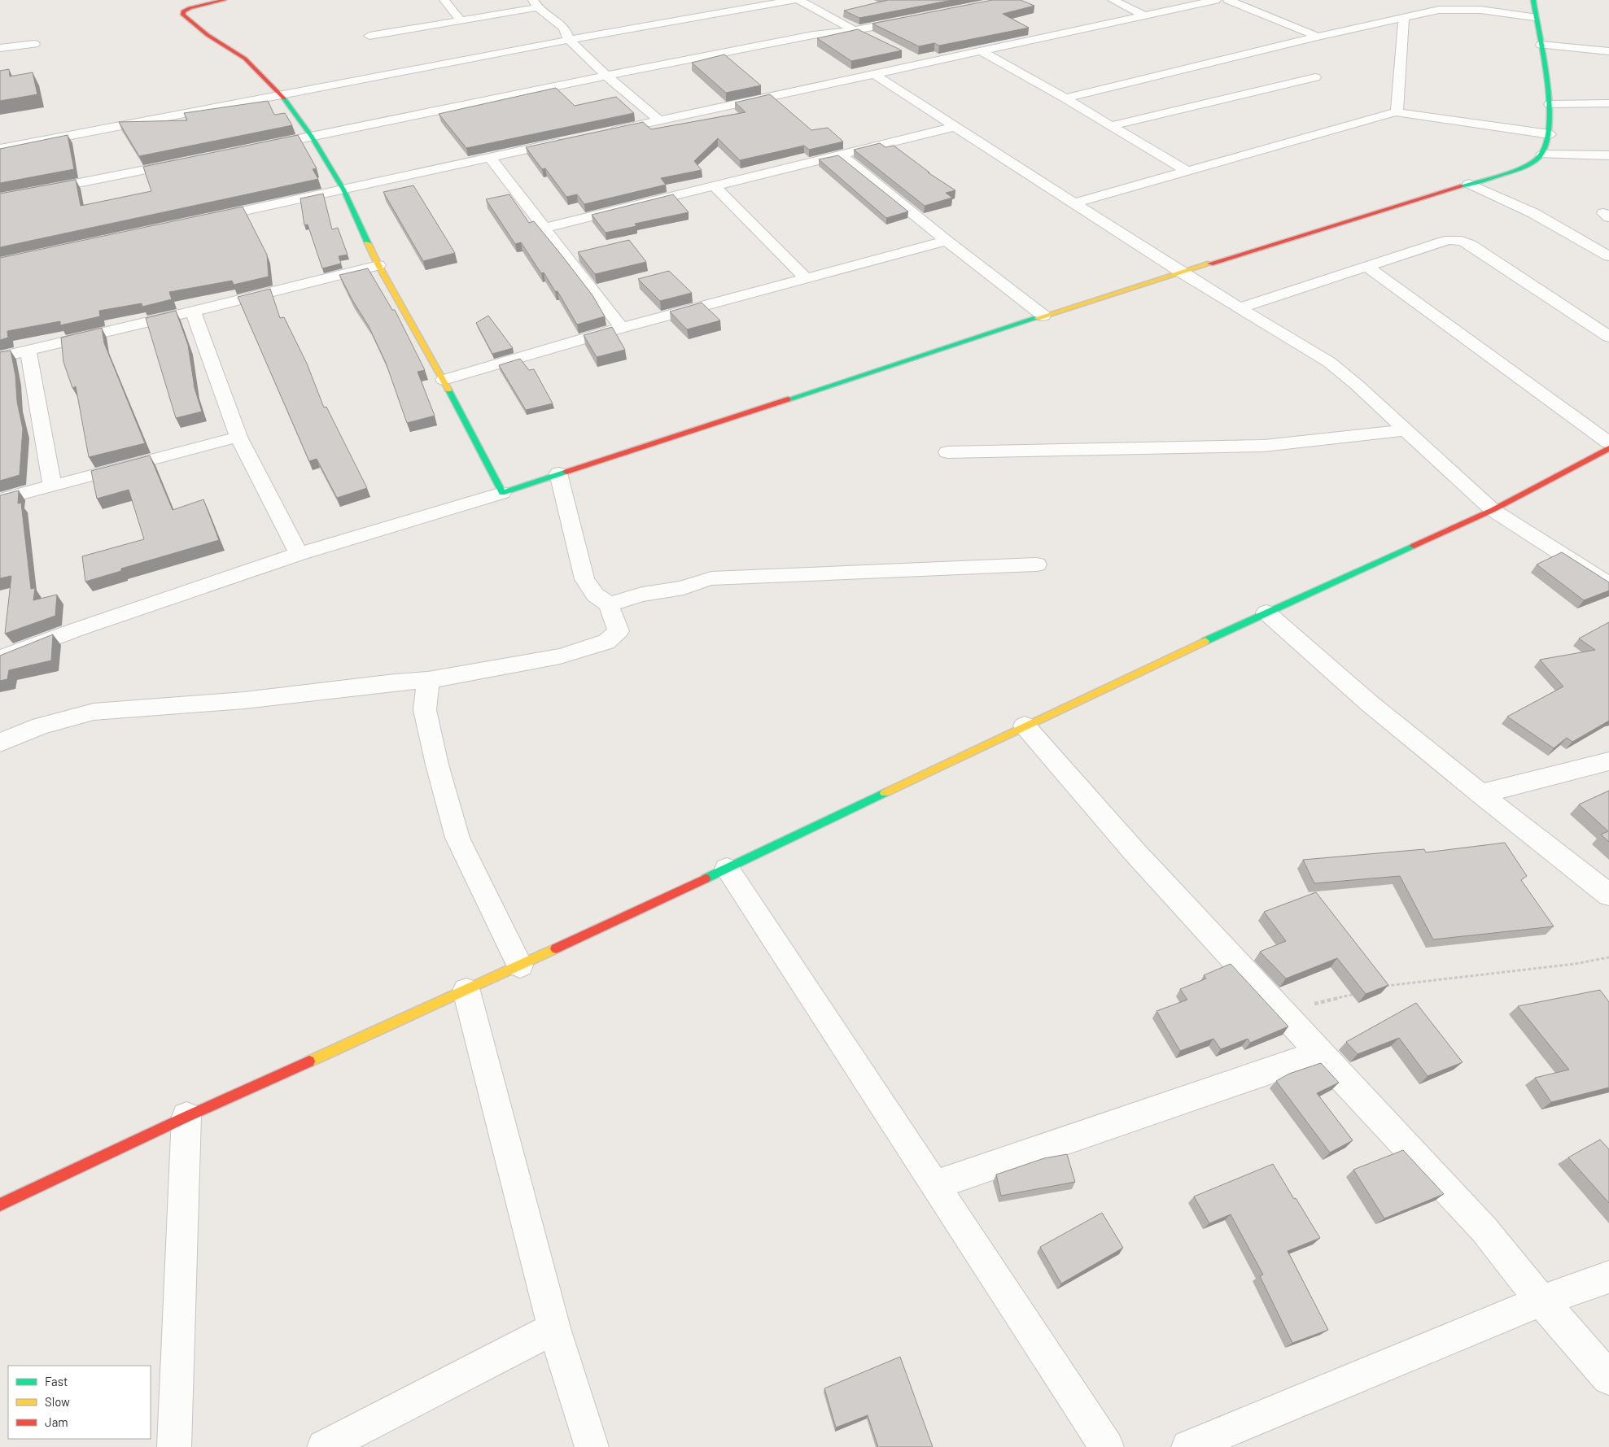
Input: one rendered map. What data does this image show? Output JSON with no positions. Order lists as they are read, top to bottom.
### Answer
{
  "legend": ["Fast", "Slow", "Jam"]
}
